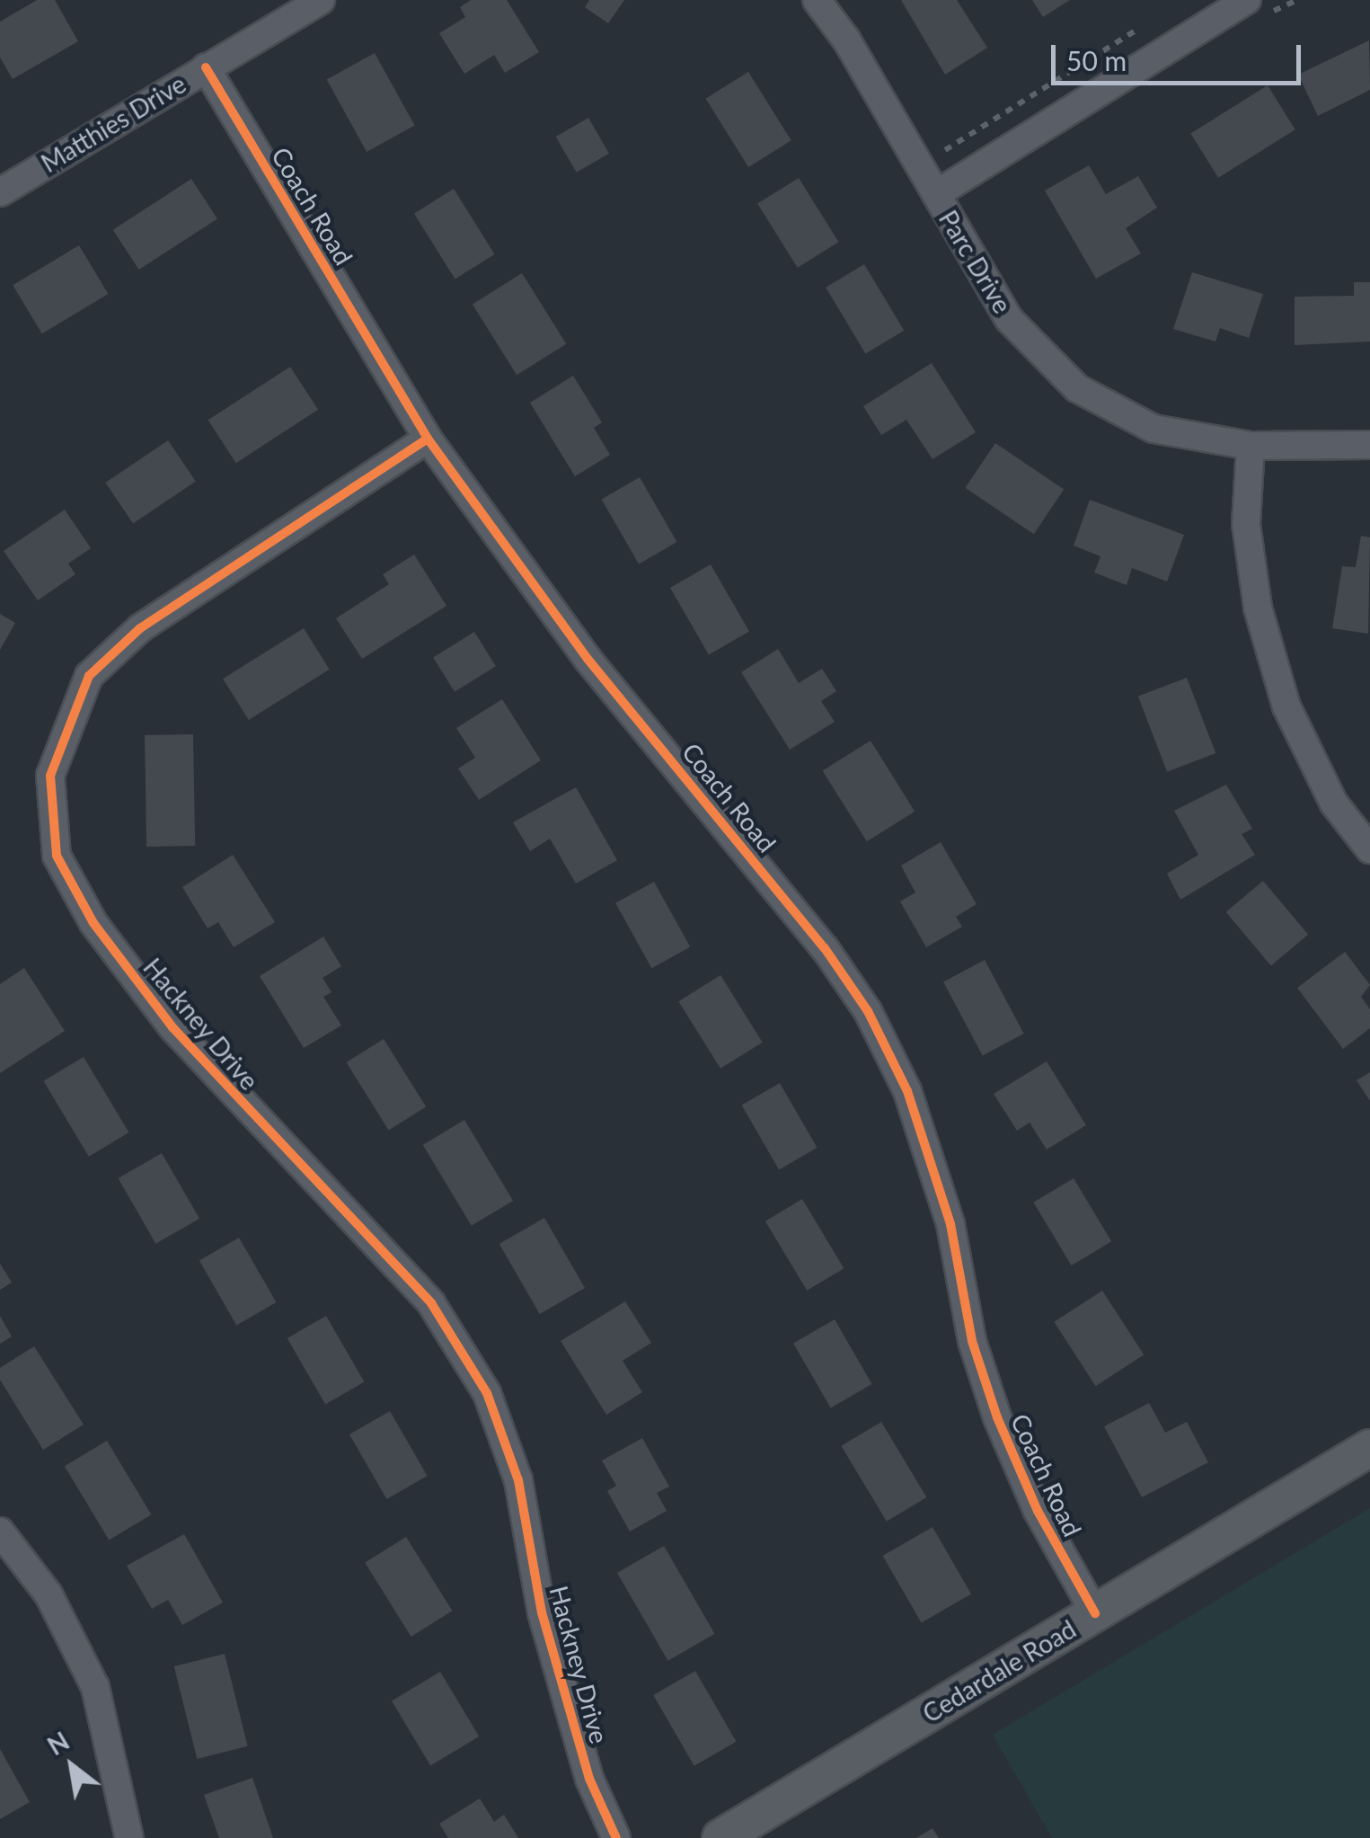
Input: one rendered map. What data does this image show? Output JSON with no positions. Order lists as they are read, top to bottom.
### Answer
{
  "streets": {
    "street": [
      "Matthies Drive",
      "Coach Road",
      "Parc Drive",
      "Hackney Drive",
      "Cedardale Road"
    ]
  },
  "crossings": [
    ["Matthies Drive", "Coach Road"],
    ["Coach Road", "Hackney Drive"],
    ["Coach Road", "Cedardale Road"]
  ],
  "scale_bar": "50 m",
  "north": "top left"
}
